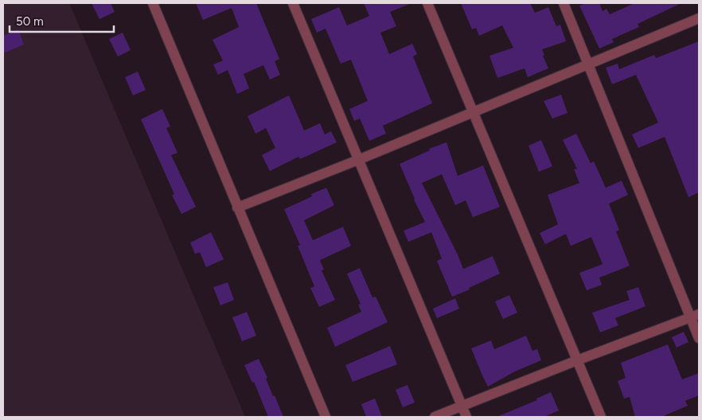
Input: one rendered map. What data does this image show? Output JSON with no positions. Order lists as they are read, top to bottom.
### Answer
{
  "scale_bar": "50 m"
}
